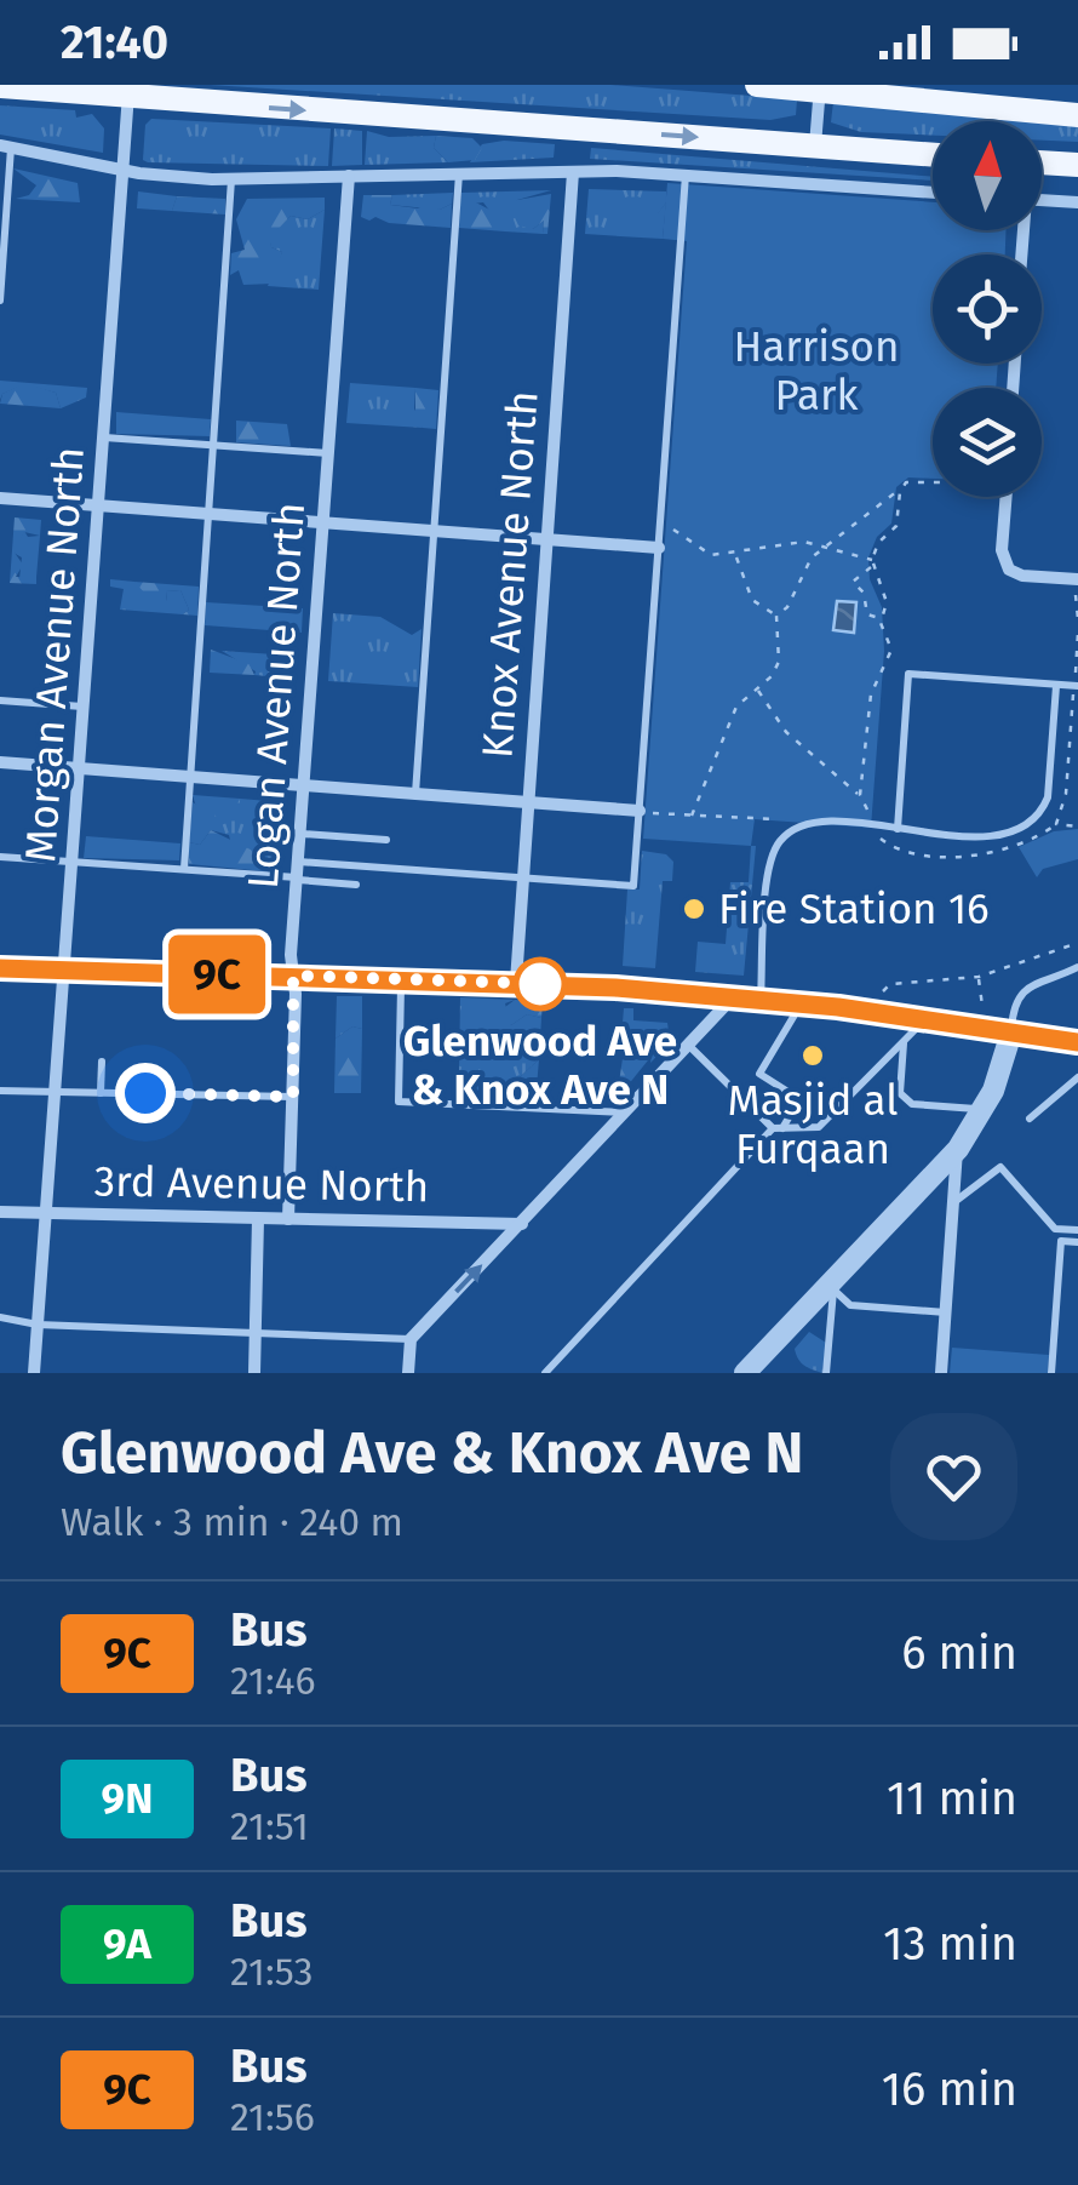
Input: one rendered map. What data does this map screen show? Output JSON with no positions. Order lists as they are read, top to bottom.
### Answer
{
  "streets": {
    "street": [
      "Knox Avenue North",
      "Morgan Avenue North",
      "Logan Avenue North",
      "3rd Avenue North"
    ]
  },
  "crossings": [
    ["Morgan Avenue North", "3rd Avenue North"],
    ["Logan Avenue North", "3rd Avenue North"]
  ],
  "parks": ["Harrison Park"],
  "places": ["Fire Station 16", "Glenwood Ave & Knox Ave N", "Masjid al Furqaan"],
  "lines": ["bus line 9C"],
  "north": "top",
  "page": {
    "status": "21:40",
    "on_map": "9C",
    "heading": ["Glenwood Ave & Knox Ave N", "Walk · 3 min · 240 m"],
    "list": [
      {
        "mark": "9C",
        "name": "Bus",
        "note": "21:46",
        "value": "6 min"
      },
      {
        "mark": "9N",
        "name": "Bus",
        "note": "21:51",
        "value": "11 min"
      },
      {
        "mark": "9A",
        "name": "Bus",
        "note": "21:53",
        "value": "13 min"
      },
      {
        "mark": "9C",
        "name": "Bus",
        "note": "21:56",
        "value": "16 min"
      }
    ]
  }
}
